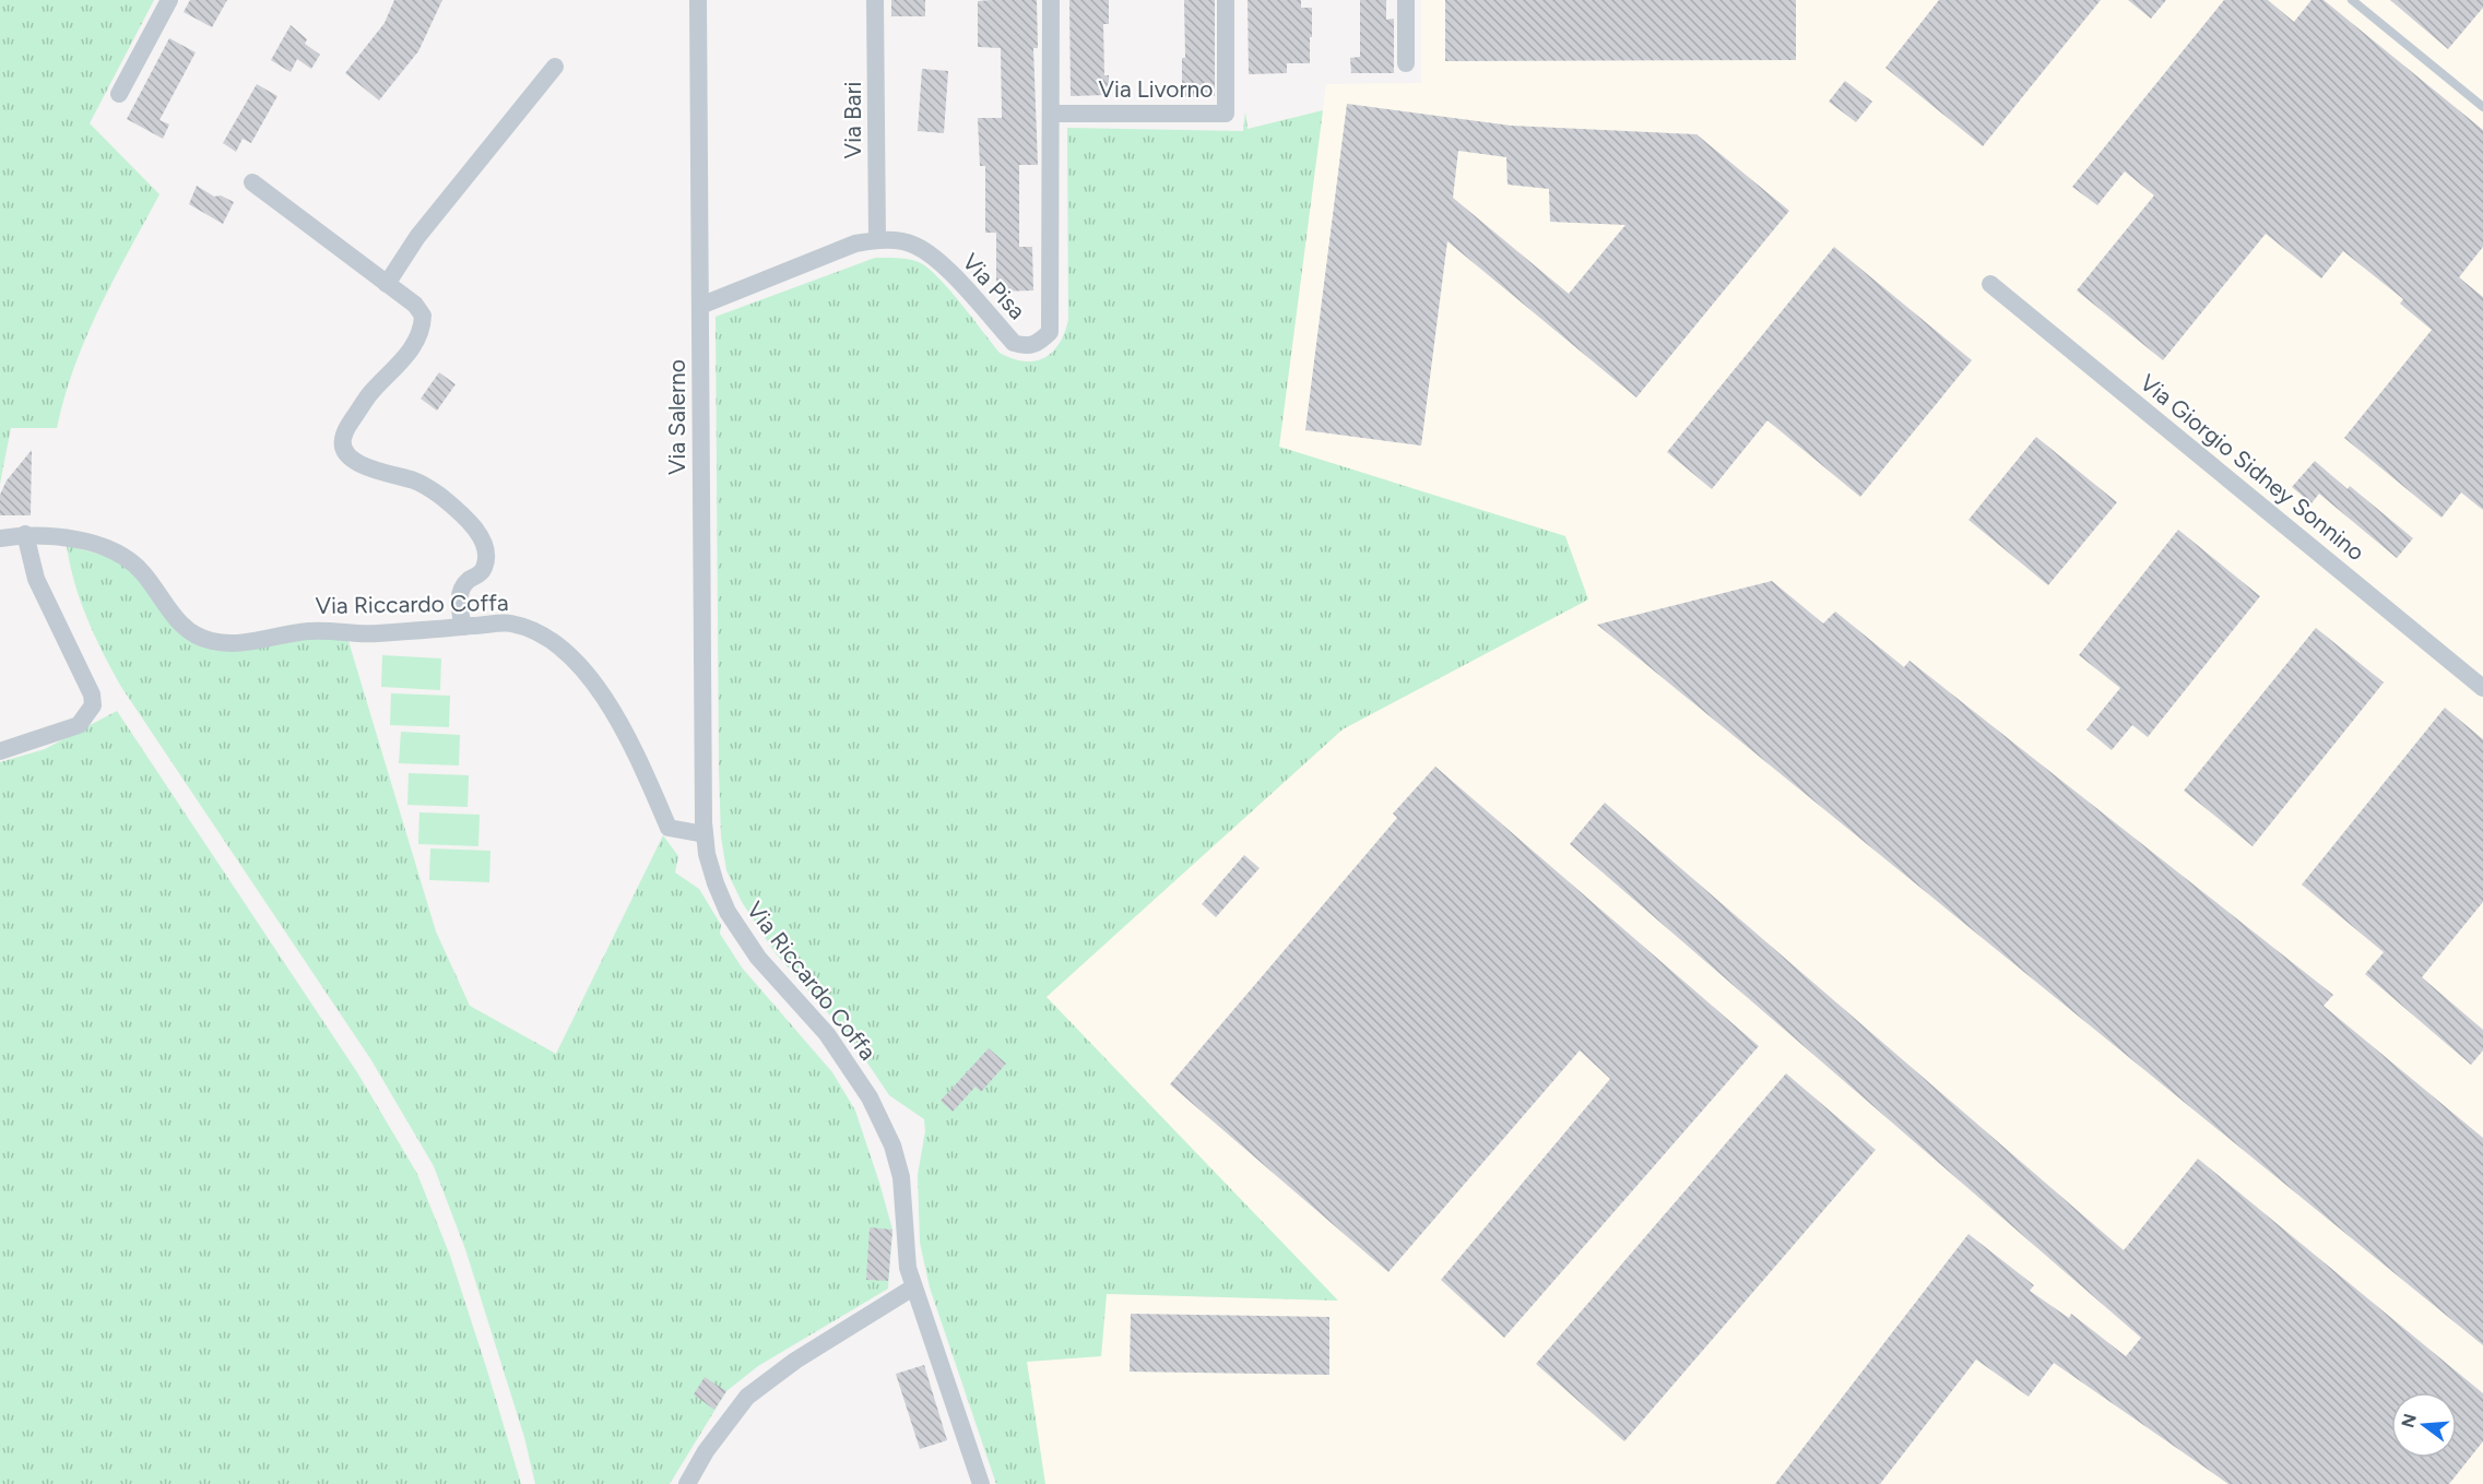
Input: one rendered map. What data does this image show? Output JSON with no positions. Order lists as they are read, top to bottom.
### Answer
{
  "streets": {
    "street": [
      "Via Livorno",
      "Via Bari",
      "Via Pisa",
      "Via Salerno",
      "Via Giorgio Sidney Sonnino",
      "Via Riccardo Coffa"
    ]
  },
  "crossings": [
    ["Via Livorno", "Via Pisa"],
    ["Via Bari", "Via Pisa"],
    ["Via Pisa", "Via Salerno"],
    ["Via Salerno", "Via Riccardo Coffa"]
  ],
  "north": "left"
}
